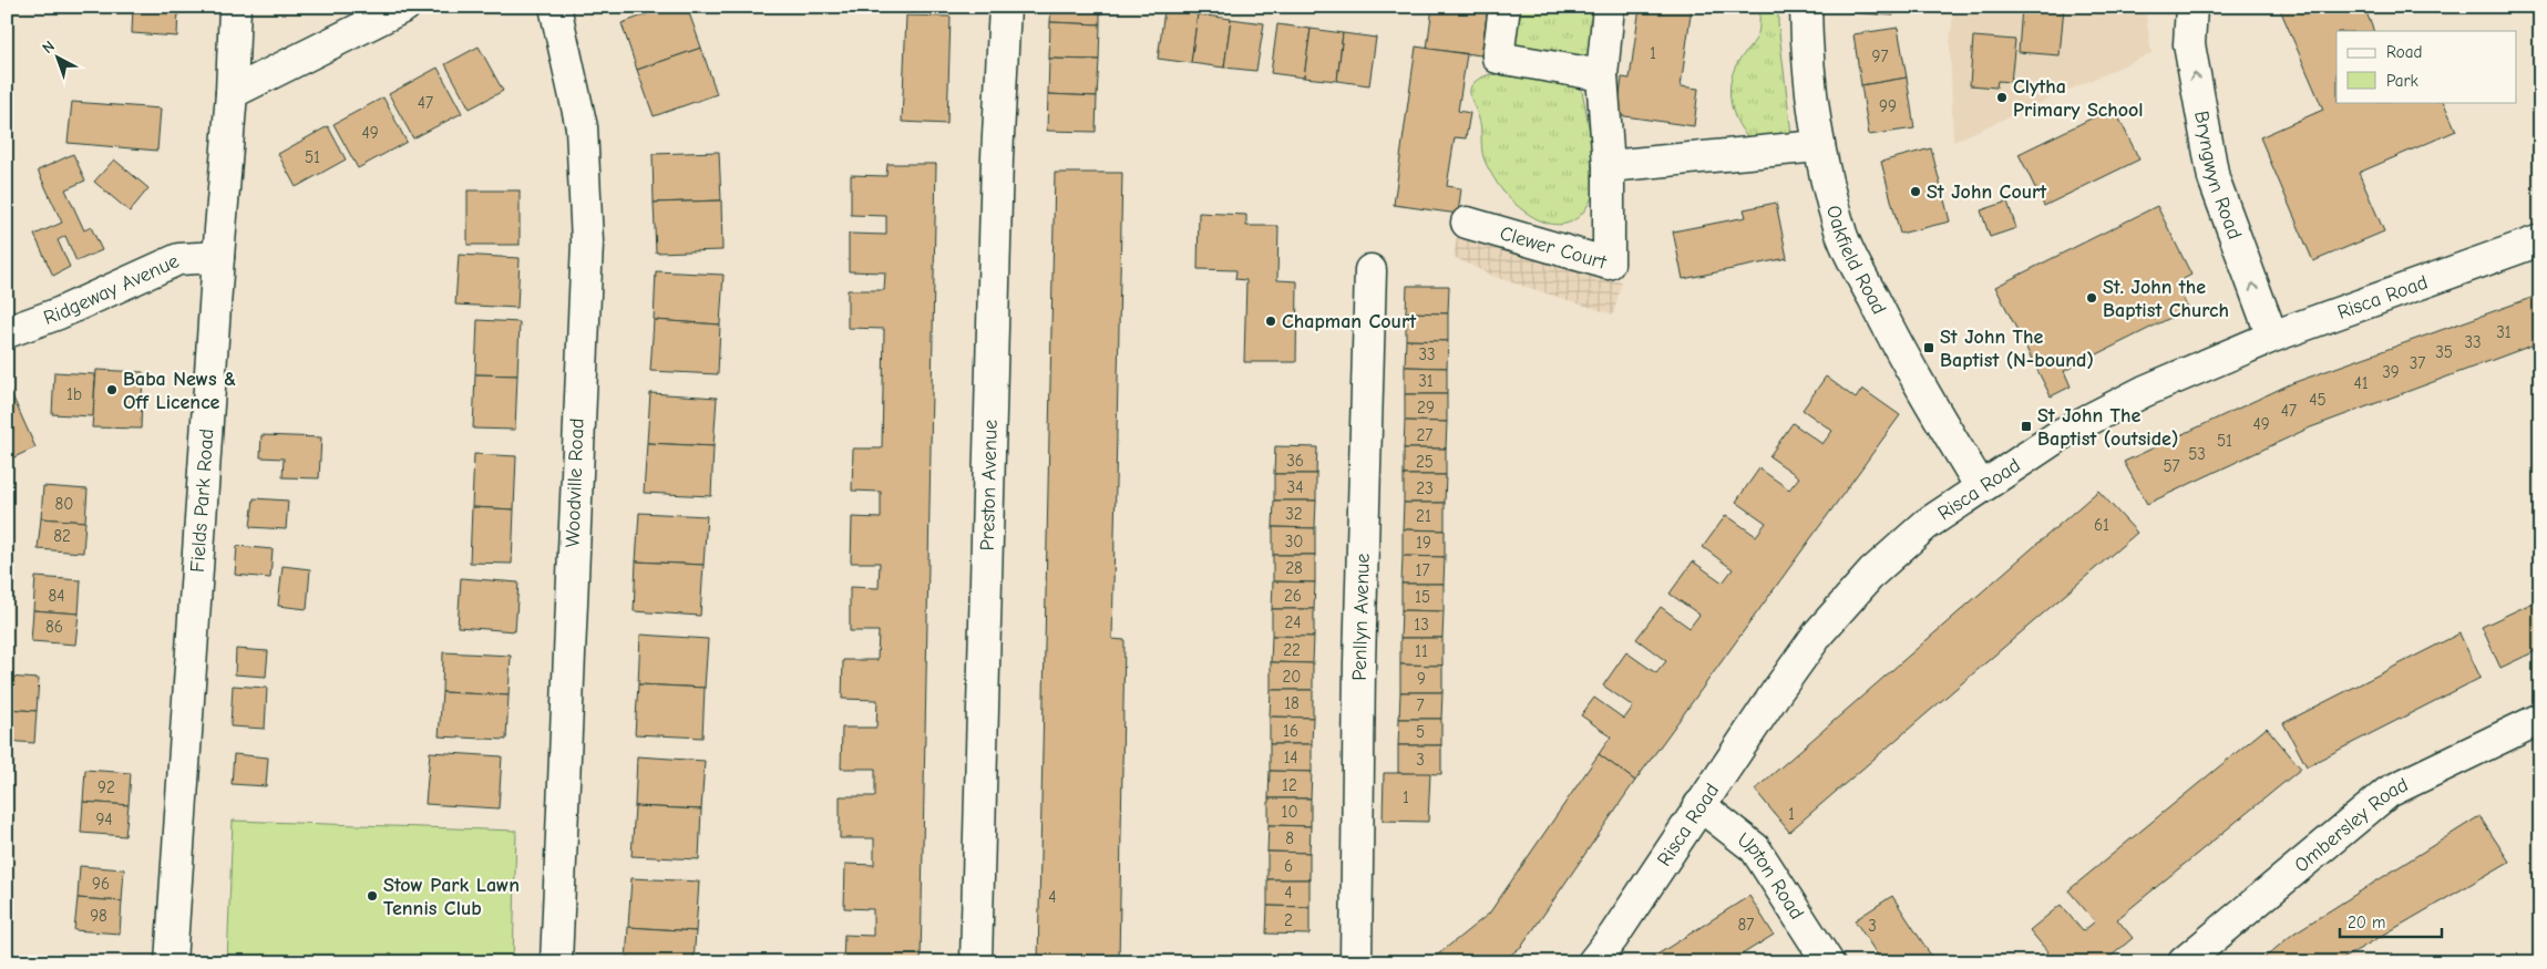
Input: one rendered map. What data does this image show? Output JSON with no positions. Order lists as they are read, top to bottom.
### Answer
{
  "streets": {
    "street": [
      "Bryngwyn Road",
      "Clewer Court",
      "Oakfield Road",
      "Ridgeway Avenue",
      "Risca Road",
      "Woodville Road",
      "Preston Avenue",
      "Fields Park Road",
      "Penllyn Avenue",
      "Ombersley Road",
      "Upton Road"
    ]
  },
  "crossings": [
    ["Bryngwyn Road", "Risca Road"],
    ["Oakfield Road", "Risca Road"],
    ["Ridgeway Avenue", "Fields Park Road"],
    ["Risca Road", "Upton Road"]
  ],
  "one_way": ["Bryngwyn Road"],
  "places": {
    "other": [
      "Clytha Primary School",
      "St John Court",
      "St. John the Baptist Church",
      "Chapman Court",
      "Baba News & Off Licence",
      "Stow Park Lawn Tennis Club"
    ],
    "transit": ["St John The Baptist (N-bound)", "St John The Baptist (outside)"]
  },
  "house_numbers": [
    "1",
    "97",
    "47",
    "99",
    "49",
    "51",
    "31",
    "33",
    "35",
    "33",
    "37",
    "39",
    "31",
    "41",
    "1b",
    "45",
    "29",
    "47",
    "49",
    "27",
    "51",
    "53",
    "36",
    "25",
    "57",
    "34",
    "23",
    "80",
    "32",
    "21",
    "61",
    "82",
    "30",
    "19",
    "28",
    "17",
    "84",
    "26",
    "15",
    "24",
    "13",
    "86",
    "22",
    "11",
    "20",
    "9",
    "18",
    "7",
    "16",
    "5",
    "14",
    "3",
    "12",
    "92",
    "1",
    "10",
    "1",
    "94",
    "8",
    "6",
    "96",
    "4",
    "4",
    "98",
    "2",
    "87",
    "3"
  ],
  "legend": ["Road", "Park"],
  "scale_bar": "20 m",
  "north": "top left"
}
